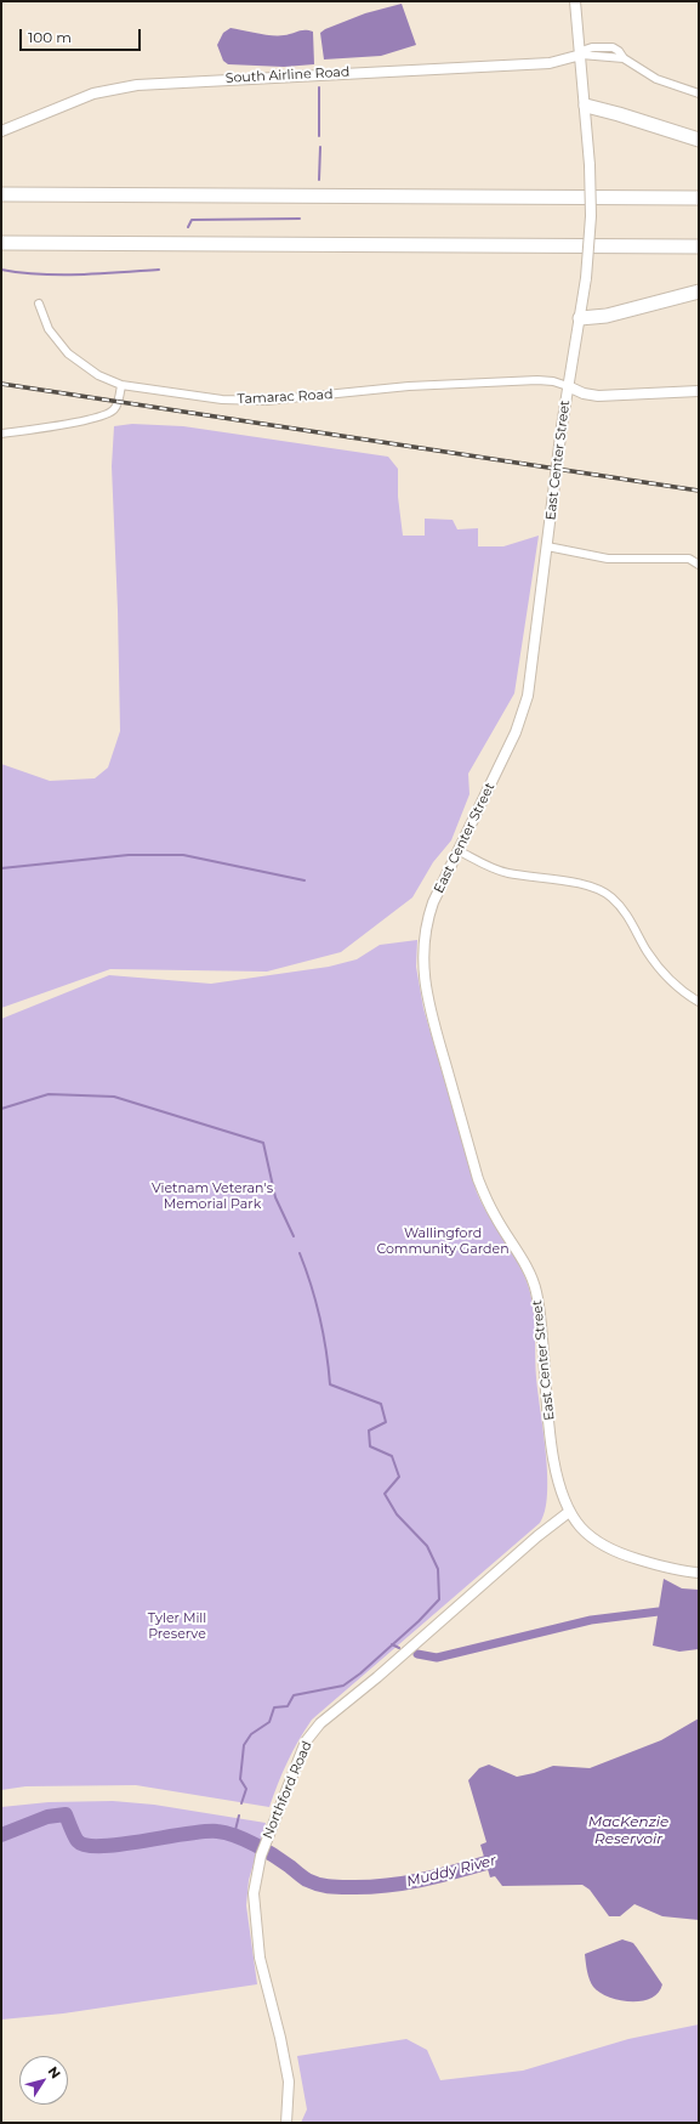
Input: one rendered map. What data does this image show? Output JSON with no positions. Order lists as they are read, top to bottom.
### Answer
{
  "streets": {
    "street": [
      "South Airline Road",
      "Tamarac Road",
      "East Center Street",
      "Northford Road"
    ]
  },
  "crossings": [
    ["South Airline Road", "East Center Street"],
    ["Tamarac Road", "East Center Street"],
    ["East Center Street", "Northford Road"]
  ],
  "water": ["MacKenzie Reservoir", "Muddy River"],
  "parks": ["Vietnam Veteran's Memorial Park", "Wallingford Community Garden", "Tyler Mill Preserve"],
  "scale_bar": "100 m",
  "north": "top right"
}
